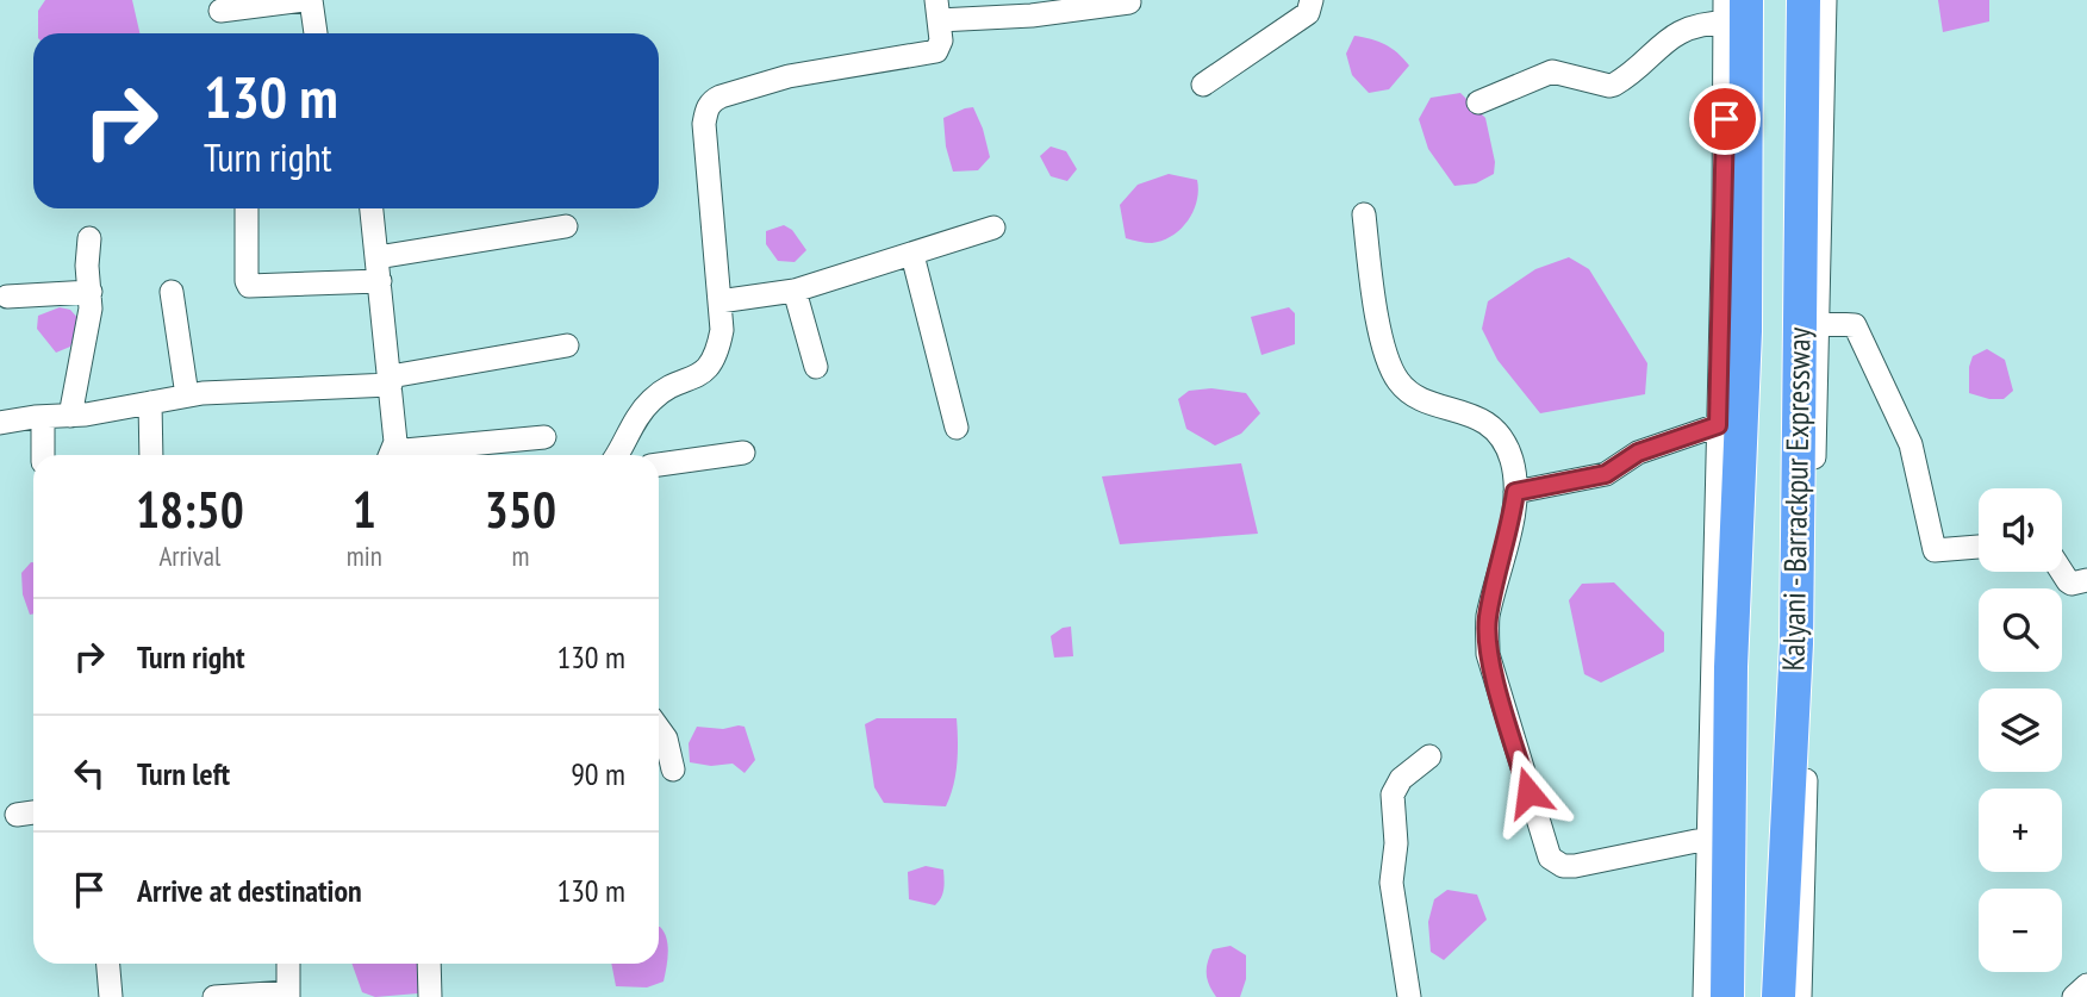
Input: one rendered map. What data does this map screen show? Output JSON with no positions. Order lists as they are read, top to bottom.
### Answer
{
  "streets": {
    "highway": ["Kalyani - Barrackpur Expressway"]
  },
  "page": {
    "turn": ["130 m", "Turn right"],
    "eta": [
      "18:50",
      "Arrival",
      "1",
      "min",
      "350",
      "m"
    ],
    "map_buttons": ["+", "−"],
    "list": [
      {
        "name": "Turn right",
        "value": "130 m"
      },
      {
        "name": "Turn left",
        "value": "90 m"
      },
      {
        "name": "Arrive at destination",
        "value": "130 m"
      }
    ]
  }
}
